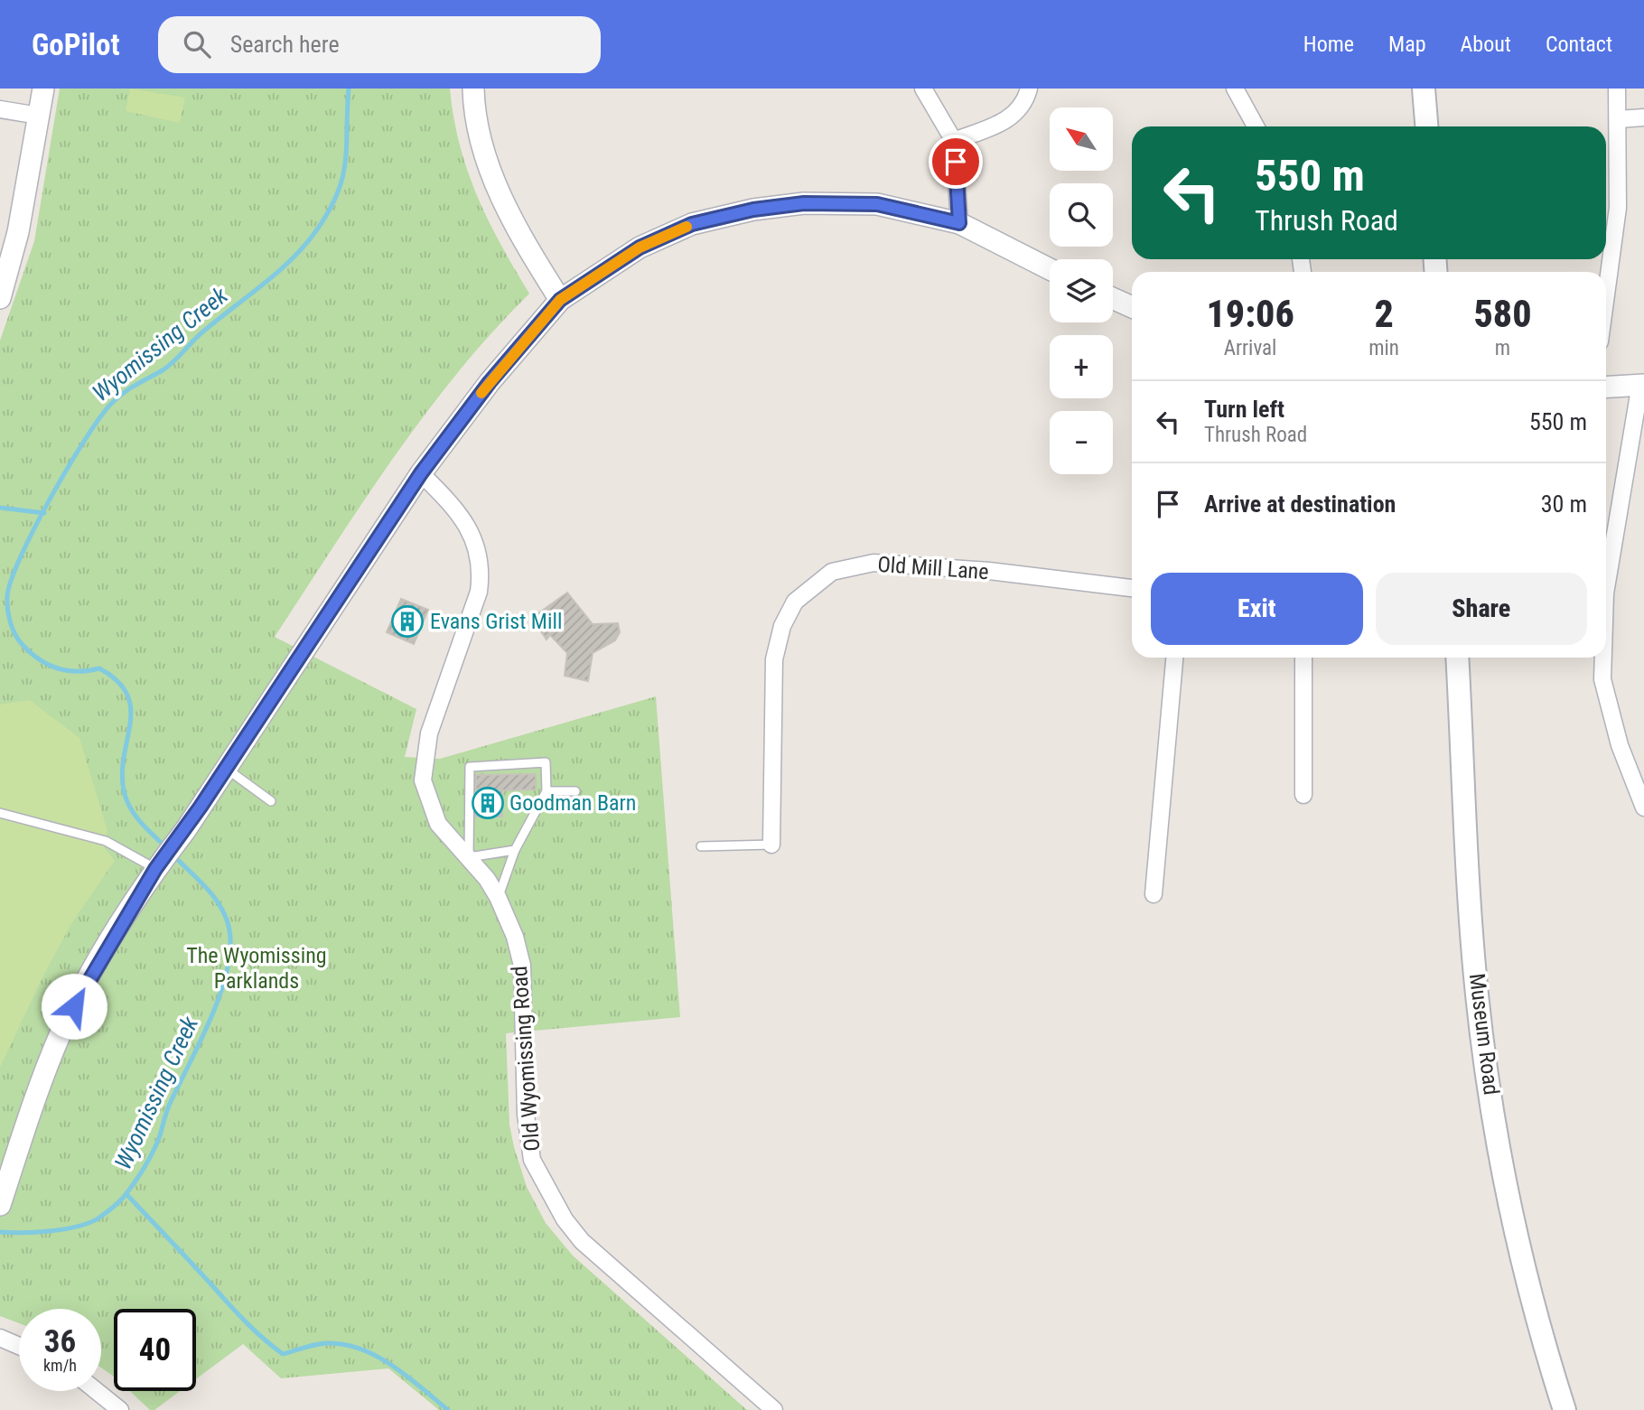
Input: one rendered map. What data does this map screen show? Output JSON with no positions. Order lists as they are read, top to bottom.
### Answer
{
  "streets": {
    "main road": ["Museum Road"],
    "street": ["Old Mill Lane", "Old Wyomissing Road"]
  },
  "water": ["Wyomissing Creek"],
  "parks": ["The Wyomissing Parklands"],
  "places": {
    "building": ["Evans Grist Mill", "Goodman Barn"]
  },
  "north": "top left",
  "page": {
    "header": "GoPilot",
    "search": "Search here",
    "nav": [
      "Home",
      "Map",
      "About",
      "Contact"
    ],
    "map_buttons": ["+", "−"],
    "turn": ["550 m", "Thrush Road"],
    "eta": [
      "19:06",
      "Arrival",
      "2",
      "min",
      "580",
      "m"
    ],
    "list": [
      {
        "name": "Turn left",
        "note": "Thrush Road",
        "value": "550 m"
      },
      {
        "name": "Arrive at destination",
        "value": "30 m"
      }
    ],
    "buttons": ["Exit", "Share"],
    "speed": "36 km/h",
    "limit": "40"
  }
}
